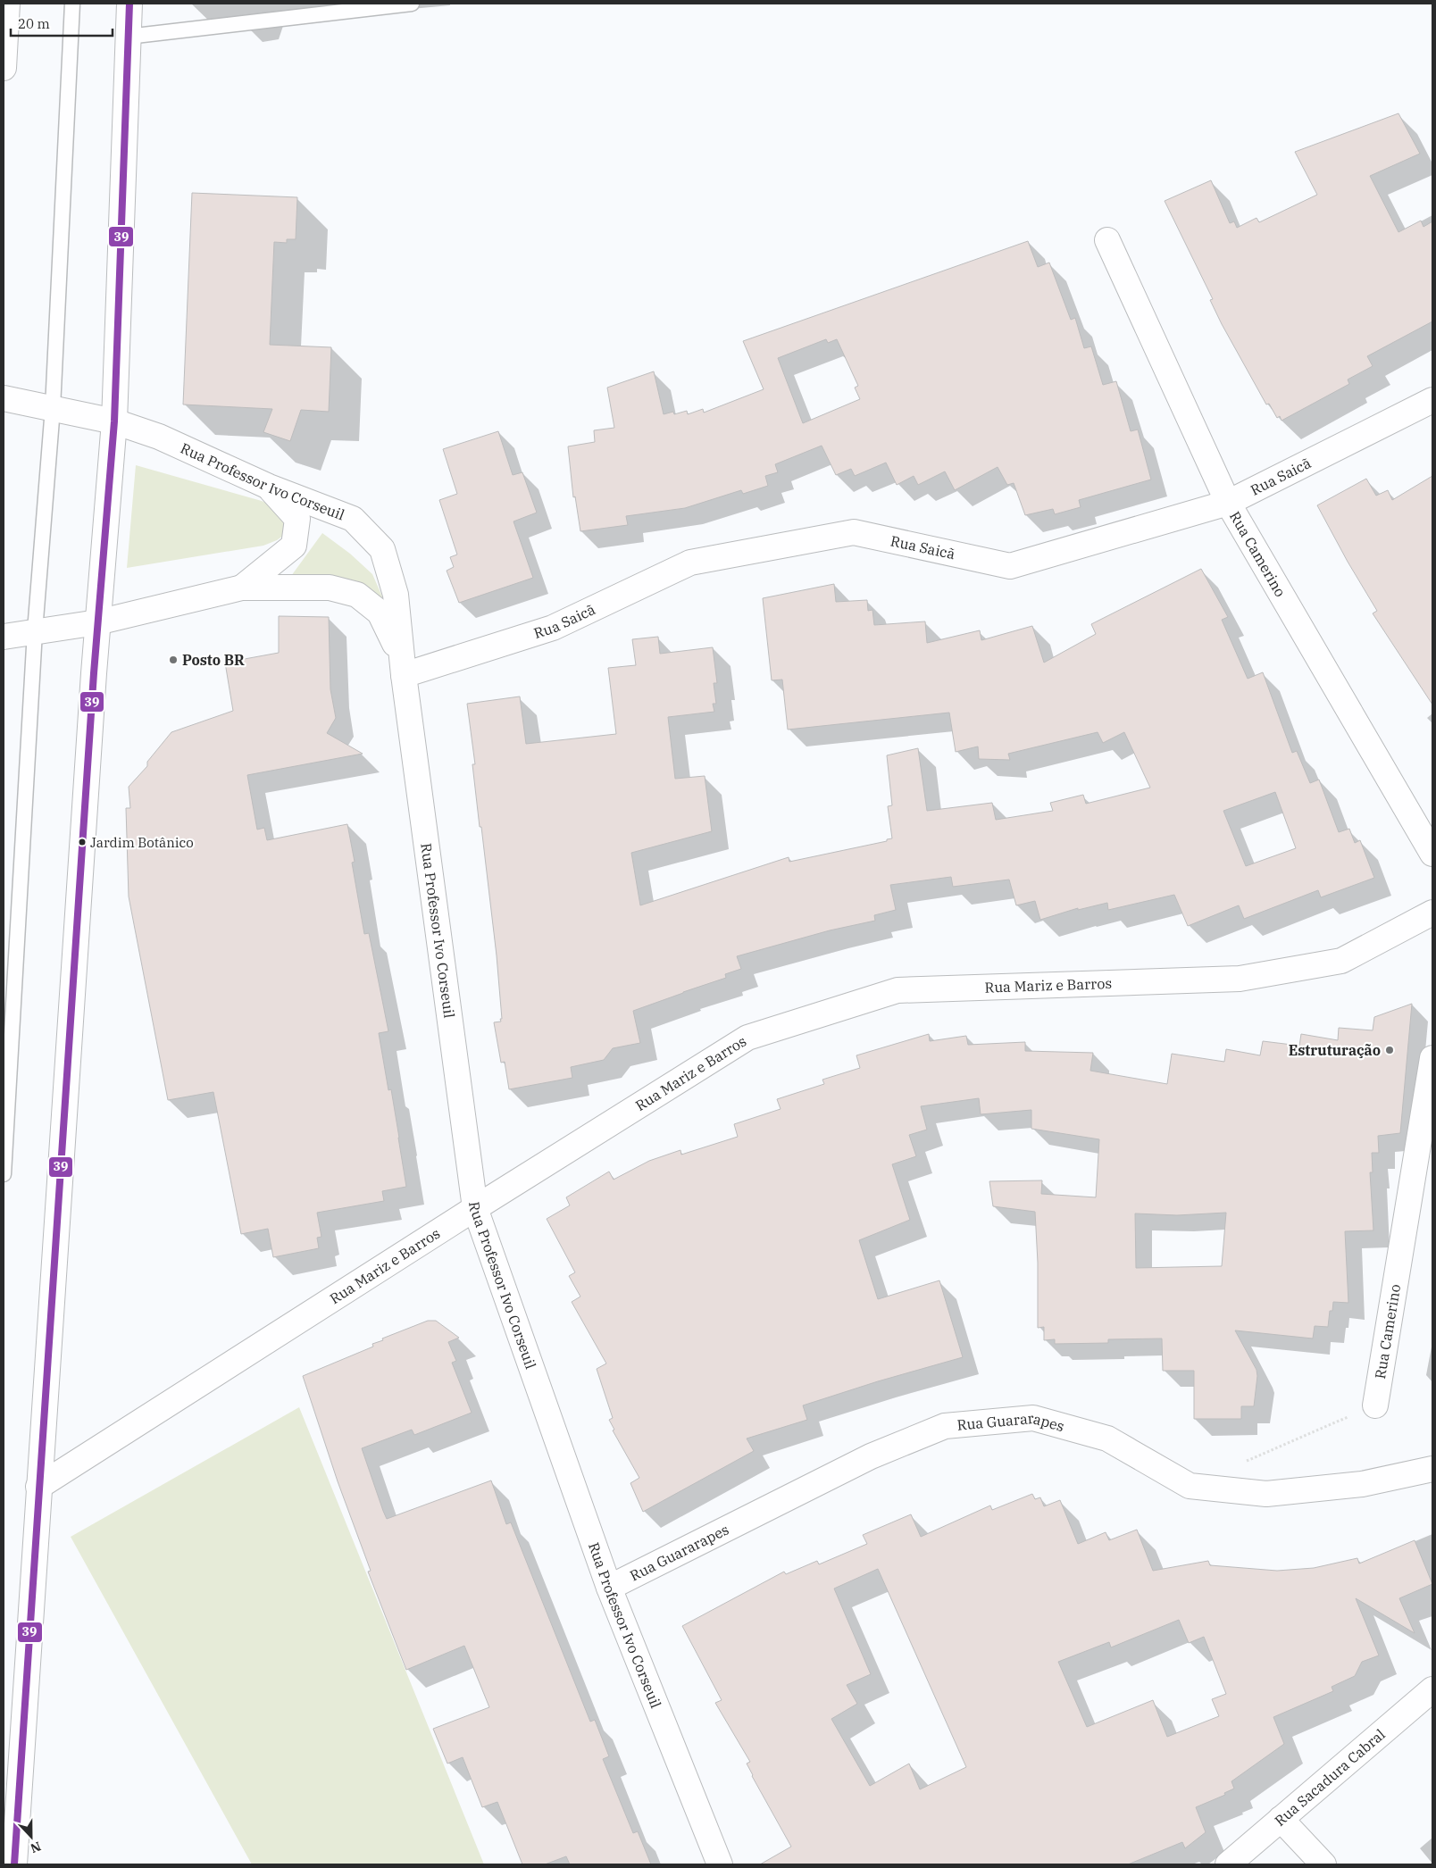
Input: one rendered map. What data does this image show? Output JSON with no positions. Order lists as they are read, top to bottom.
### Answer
{
  "streets": {
    "street": [
      "Rua Saicã",
      "Rua Professor Ivo Corseuil",
      "Rua Camerino",
      "Rua Mariz e Barros",
      "Rua Guararapes",
      "Rua Sacadura Cabral"
    ]
  },
  "crossings": [
    ["Rua Saicã", "Rua Professor Ivo Corseuil"],
    ["Rua Saicã", "Rua Camerino"],
    ["Rua Professor Ivo Corseuil", "Rua Mariz e Barros"],
    ["Rua Professor Ivo Corseuil", "Rua Guararapes"]
  ],
  "places": ["Posto BR", "Jardim Botânico", "Estruturação"],
  "lines": ["transit line 39"],
  "scale_bar": "20 m",
  "north": "bottom"
}
